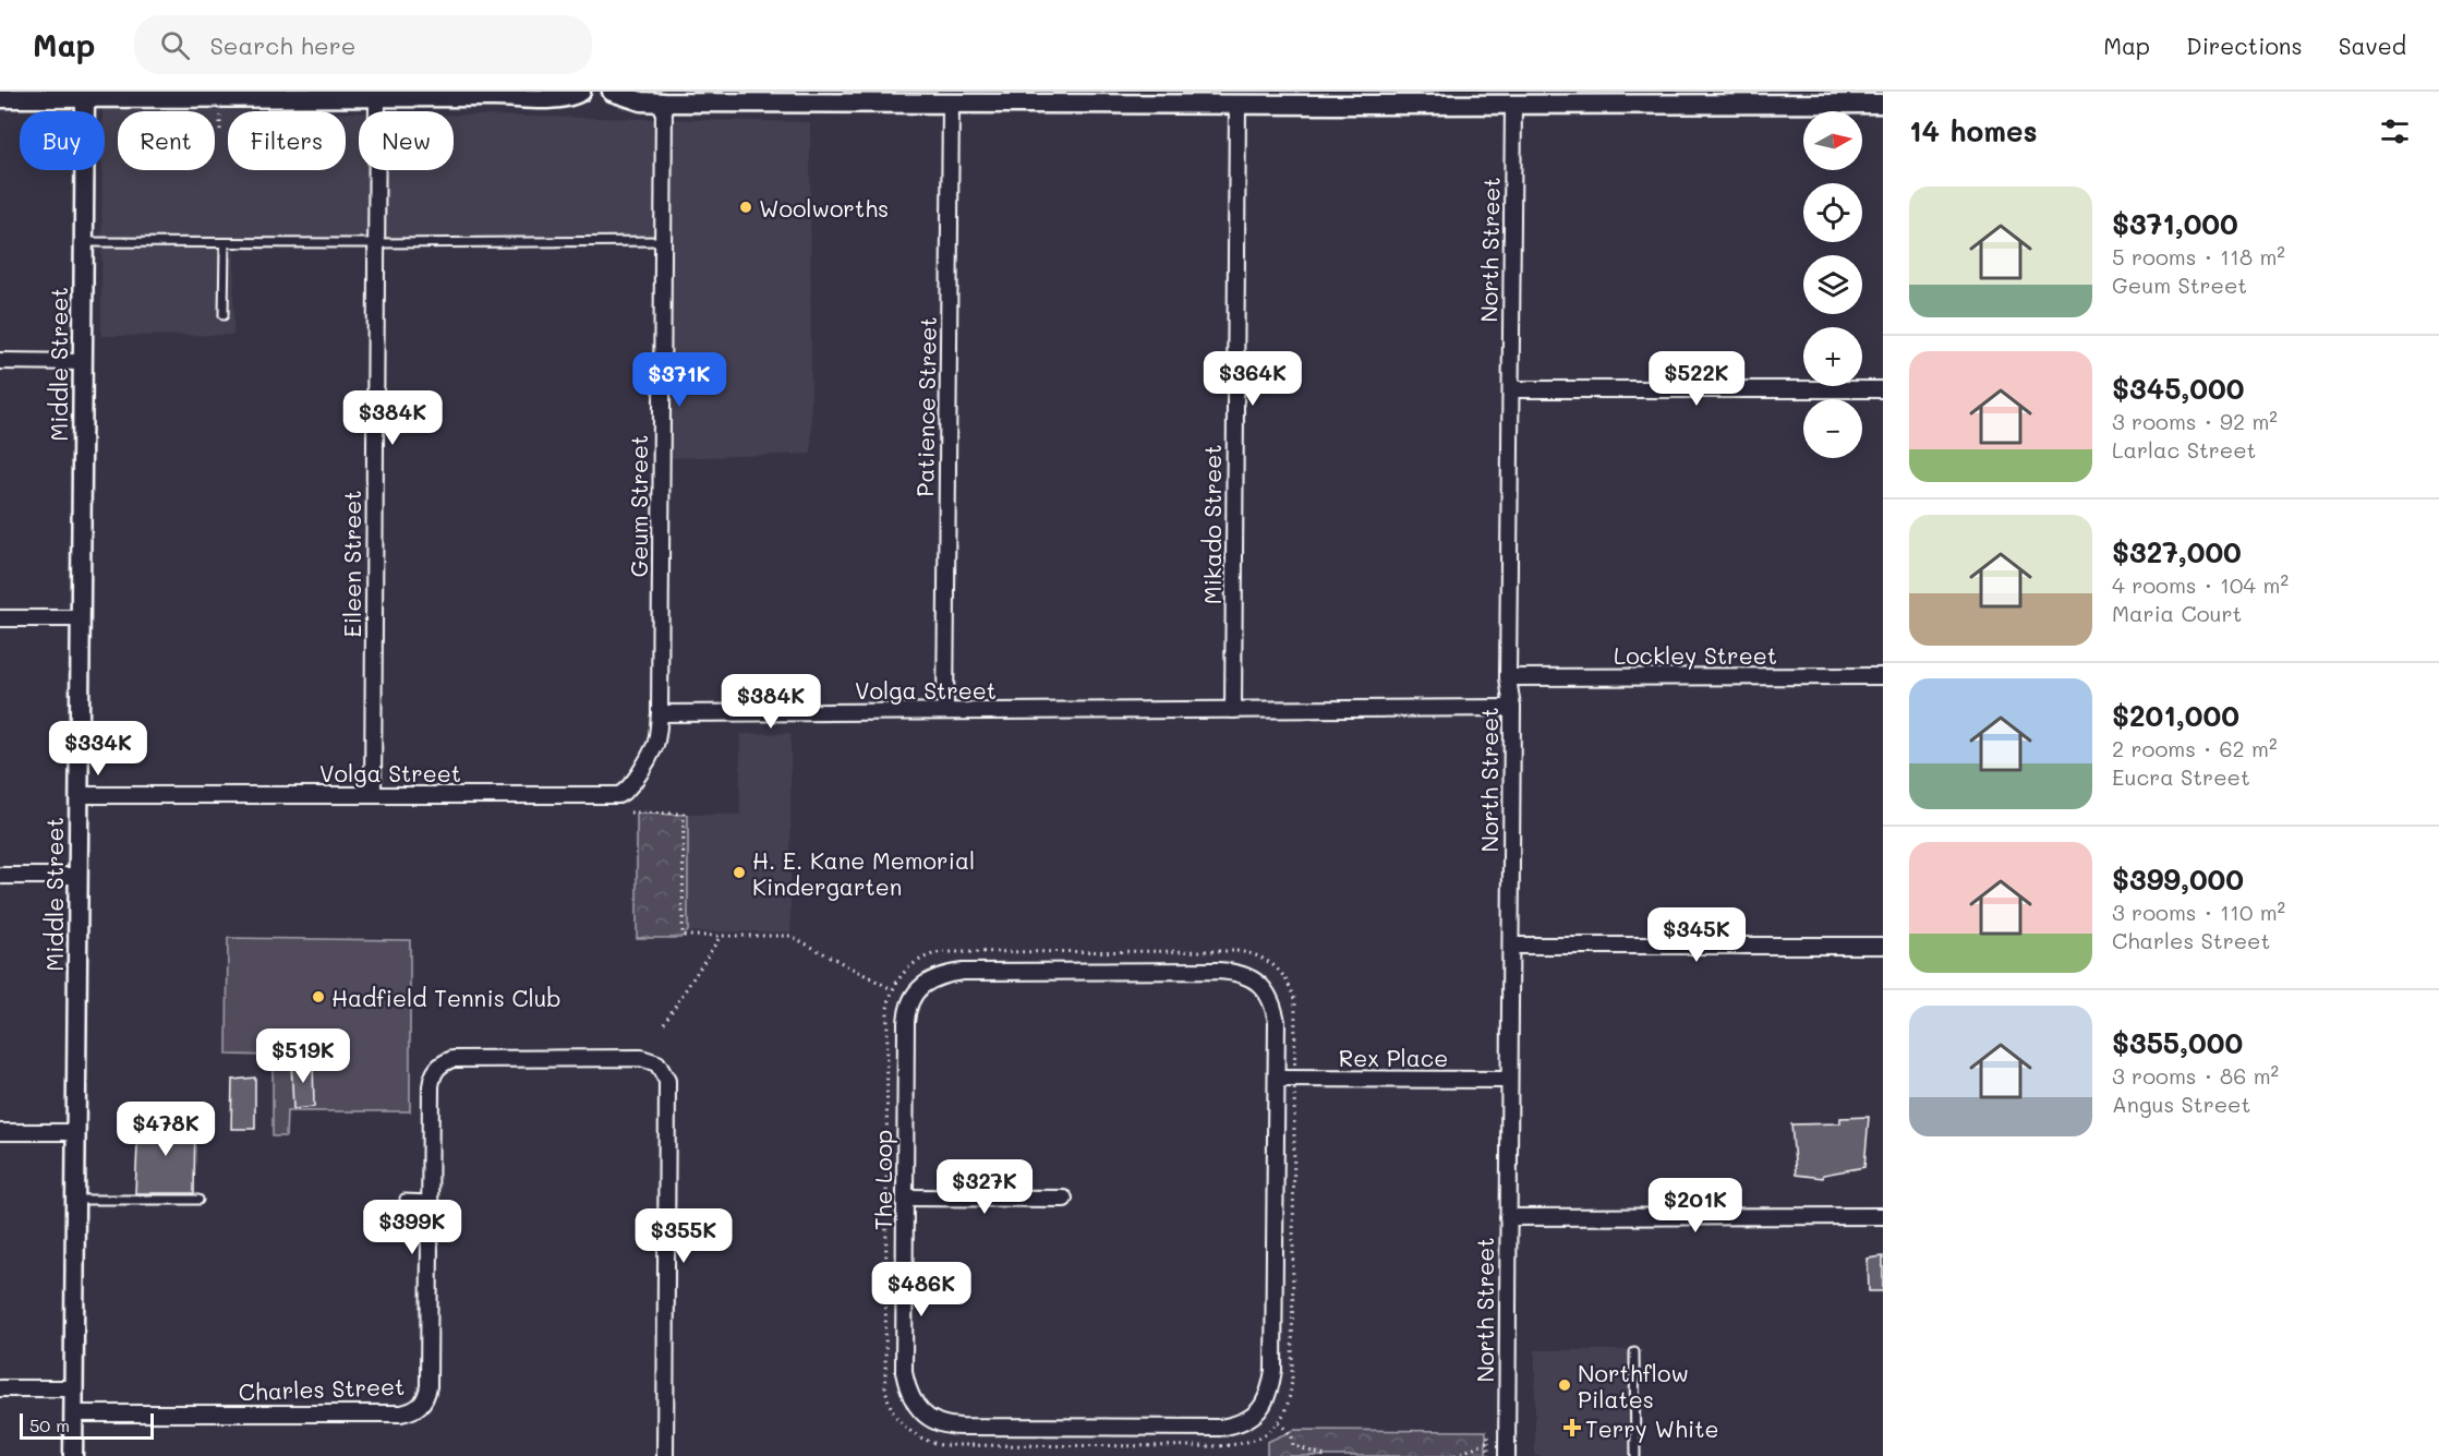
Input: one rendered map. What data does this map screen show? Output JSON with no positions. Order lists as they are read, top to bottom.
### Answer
{
  "streets": {
    "street": [
      "North Street",
      "Middle Street",
      "Patience Street",
      "Geum Street",
      "Mikado Street",
      "Eileen Street",
      "Lockley Street",
      "Volga Street",
      "Rex Place",
      "The Loop",
      "Charles Street"
    ]
  },
  "crossings": [
    ["North Street", "Lockley Street"],
    ["North Street", "Volga Street"],
    ["North Street", "Rex Place"],
    ["Middle Street", "Volga Street"],
    ["Middle Street", "Charles Street"],
    ["Patience Street", "Volga Street"],
    ["Geum Street", "Volga Street"],
    ["Mikado Street", "Volga Street"],
    ["Eileen Street", "Volga Street"],
    ["Rex Place", "The Loop"]
  ],
  "places": {
    "other": [
      "Woolworths",
      "H. E. Kane Memorial Kindergarten",
      "Hadfield Tennis Club",
      "Northflow Pilates"
    ],
    "health": ["Terry White"]
  },
  "scale_bar": "50 m",
  "north": "right",
  "page": {
    "header": "Map",
    "search": "Search here",
    "nav": ["Map", "Directions", "Saved"],
    "heading": "14 homes",
    "map_buttons": ["+", "−"],
    "chip": [
      "Buy",
      "Rent",
      "Filters",
      "New"
    ],
    "list": [
      {
        "name": "$371,000",
        "note": "5 rooms · 118 m² · Geum Street"
      },
      {
        "name": "$345,000",
        "note": "3 rooms · 92 m² · Larlac Street"
      },
      {
        "name": "$327,000",
        "note": "4 rooms · 104 m² · Maria Court"
      },
      {
        "name": "$201,000",
        "note": "2 rooms · 62 m² · Eucra Street"
      },
      {
        "name": "$399,000",
        "note": "3 rooms · 110 m² · Charles Street"
      },
      {
        "name": "$355,000",
        "note": "3 rooms · 86 m² · Angus Street"
      }
    ],
    "price": [
      "$364K",
      "$522K",
      "$371K",
      "$384K",
      "$384K",
      "$334K",
      "$345K",
      "$519K",
      "$478K",
      "$327K",
      "$201K",
      "$399K",
      "$355K",
      "$486K"
    ],
    "scale": "50 m"
  }
}
